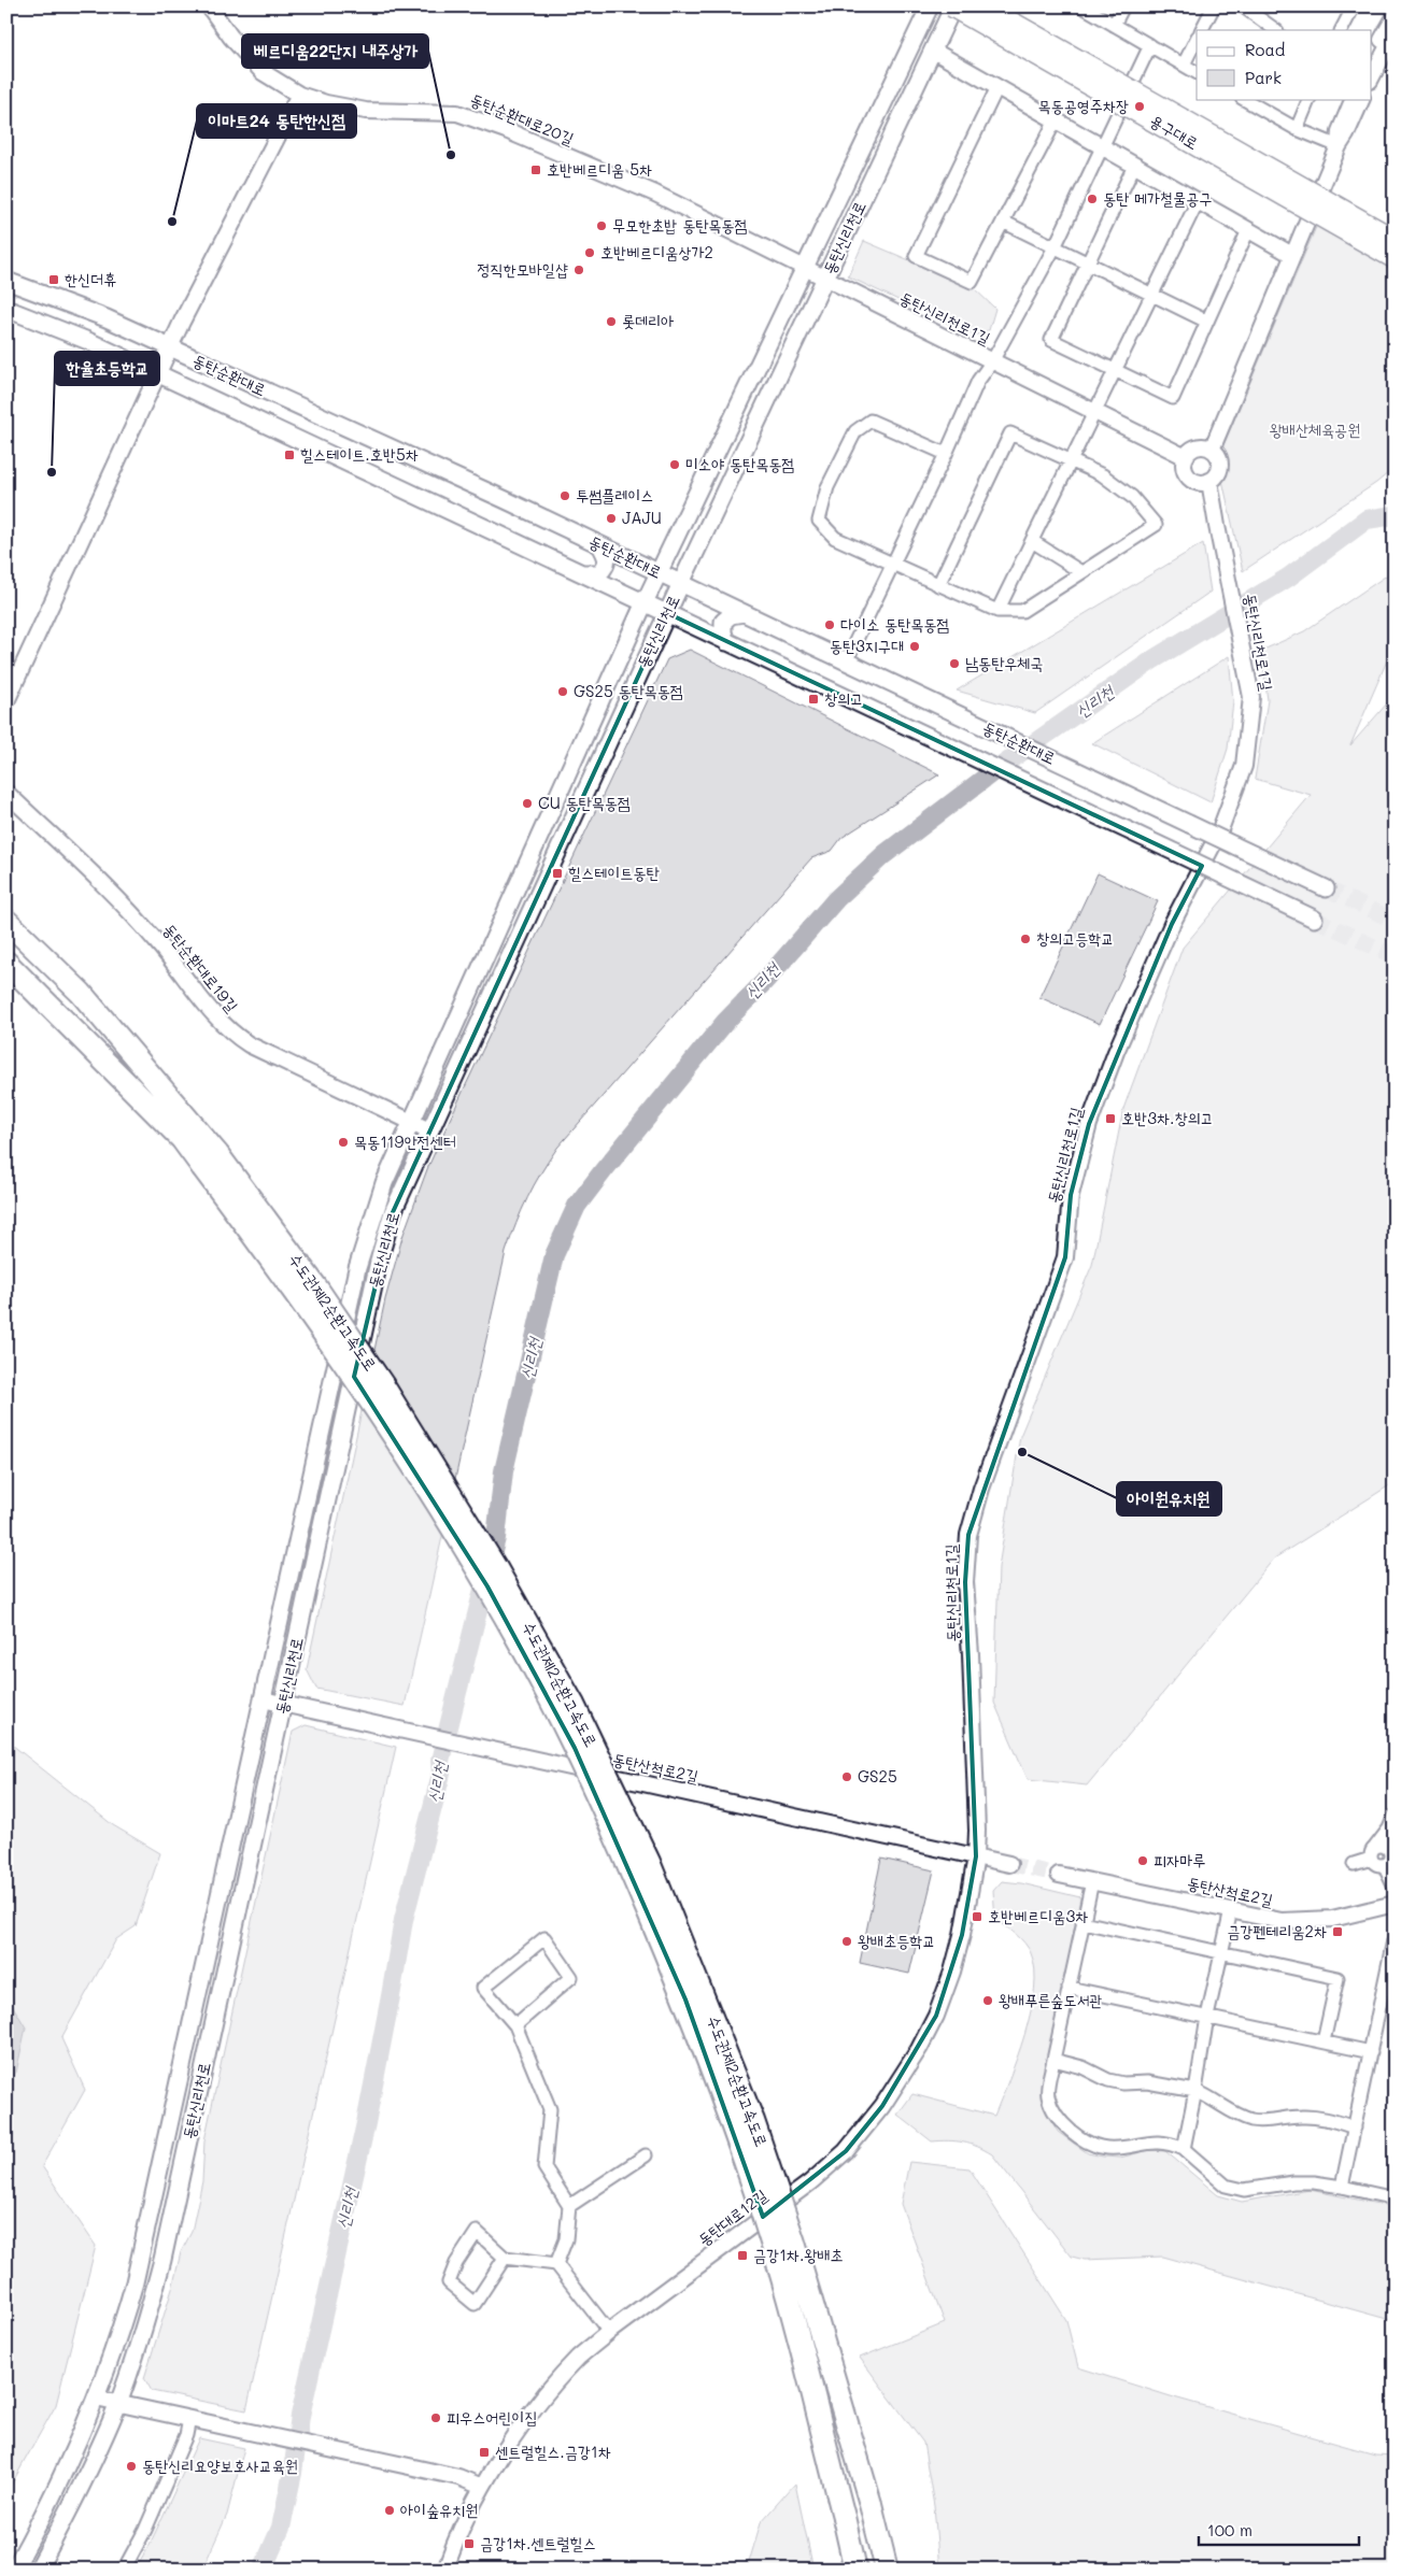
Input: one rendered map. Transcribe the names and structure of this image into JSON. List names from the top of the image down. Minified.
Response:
{"streets":{"highway":["용구대로","수도권제2순환고속도로"],"main road":["동탄신리천로","동탄순환대로"],"street":["동탄순환대로20길","동탄신리천로1길","동탄순환대로19길","동탄산척로2길","동탄대로12길"]},"crossings":[["동탄순환대로20길","동탄신리천로"],["동탄순환대로20길","동탄신리천로1길"],["용구대로","동탄신리천로"],["동탄신리천로","동탄신리천로1길"],["동탄신리천로","동탄순환대로"],["동탄신리천로","동탄순환대로19길"],["동탄신리천로","동탄산척로2길"],["동탄신리천로1길","동탄산척로2길"],["동탄신리천로1길","동탄대로12길"],["동탄산척로2길","동탄대로12길"]],"water":["신리천"],"parks":["왕배산체육공원"],"places":{"other":["목동공영주차장","베르디움22단지 내주상가","동탄 메가철물공구","이마트24 동탄한신점","무모한초밥 동탄목동점","호반베르디움상가2","정직한모바일샵","롯데리아","미소야 동탄목동점","한율초등학교","투썸플레이스","JAJU","다이소 동탄목동점","동탄3지구대","남동탄우체국","GS25 동탄목동점","CU 동탄목동점","창의고등학교","목동119안전센터","아이원유치원","GS25","피자마루","왕배초등학교","왕배푸른숲도서관","피우스어린이집","동탄신리요양보호사교육원","아이숲유치원"],"transit":["호반베르디움 5차","한신더휴","힐스테이트.호반5차","창의고","힐스테이트동탄","호반3차.창의고","호반베르디움3차","금강펜테리움2차","금강1차.왕배초","센트럴힐스.금강1차","금강1차.센트럴힐스"]},"legend":["Road","Park"],"scale_bar":"100 m"}
